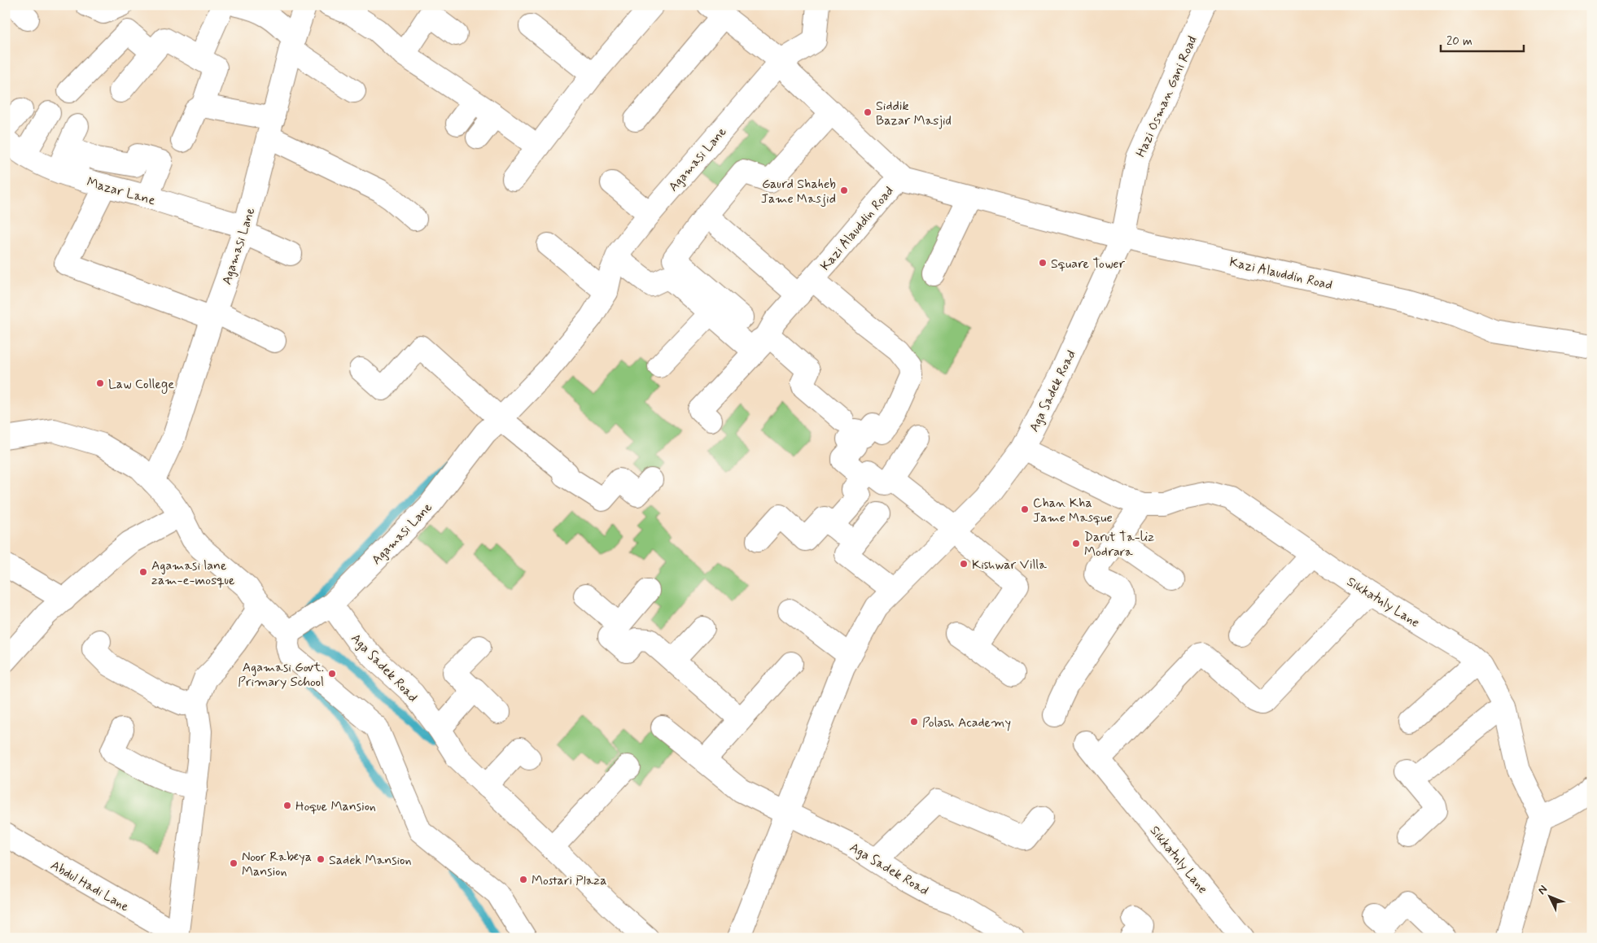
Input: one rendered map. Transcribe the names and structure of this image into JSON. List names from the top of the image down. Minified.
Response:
{"streets":{"street":["Hazi Osman Gani Road","Agamasi Lane","Mazar Lane","Kazi Alauddin Road","Aga Sadek Road","Sikkatuly Lane","Abdul Hadi Lane"]},"crossings":[["Hazi Osman Gani Road","Kazi Alauddin Road"],["Hazi Osman Gani Road","Aga Sadek Road"],["Agamasi Lane","Mazar Lane"],["Agamasi Lane","Kazi Alauddin Road"],["Agamasi Lane","Aga Sadek Road"],["Kazi Alauddin Road","Aga Sadek Road"],["Aga Sadek Road","Sikkatuly Lane"]],"places":["Siddik Bazar Masjid","Gaurd Shaheb Jame Masjid","Square Tower","Law College","Chan Kha Jame Masque","Darut Ta-liz Modrara","Kishwar Villa","Agamasi lane zam-e-mosque","Agamasi Govt. Primary School","Polash Academy","Hoque Mansion","Sadek Mansion","Noor Rabeya Mansion","Mostari Plaza"],"scale_bar":"20 m","north":"top left"}
